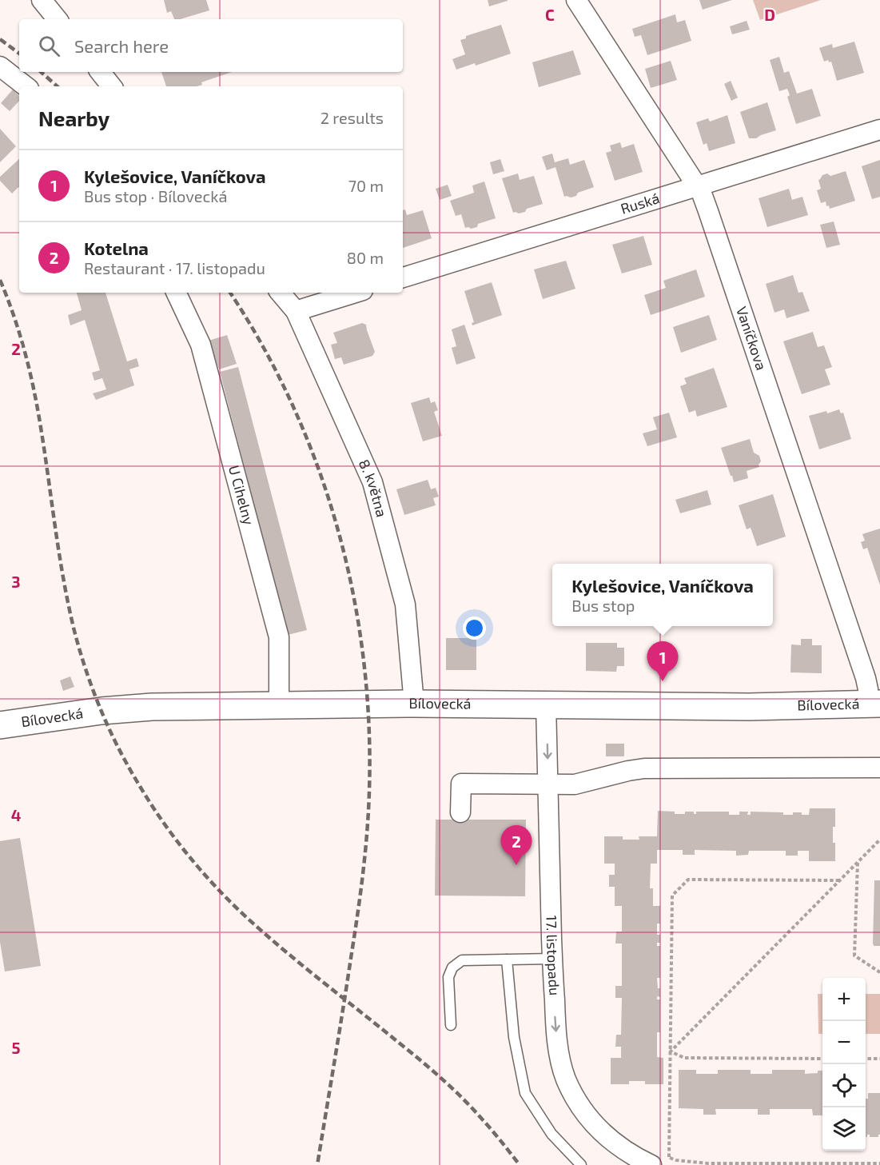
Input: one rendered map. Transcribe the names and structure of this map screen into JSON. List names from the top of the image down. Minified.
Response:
{"streets":{"main road":["Bílovecká"],"street":["Ruská","Vaníčkova","8. května","U Cihelny","17. listopadu"]},"crossings":[["Ruská","Vaníčkova"],["Vaníčkova","Bílovecká"],["8. května","Bílovecká"],["U Cihelny","Bílovecká"],["Bílovecká","17. listopadu"]],"one_way":["17. listopadu"],"page":{"search":"Search here","heading":["Nearby","2 results"],"list":[{"mark":"1","name":"Kylešovice, Vaníčkova","note":"Bus stop · Bílovecká","value":"70 m"},{"mark":"2","name":"Kotelna","note":"Restaurant · 17. listopadu","value":"80 m"}],"popup":["Kylešovice, Vaníčkova","Bus stop"],"pins":["1","2"],"map_buttons":["+","−"]},"grid":{"columns":["C","D"],"rows":["2","3","4","5"]}}
